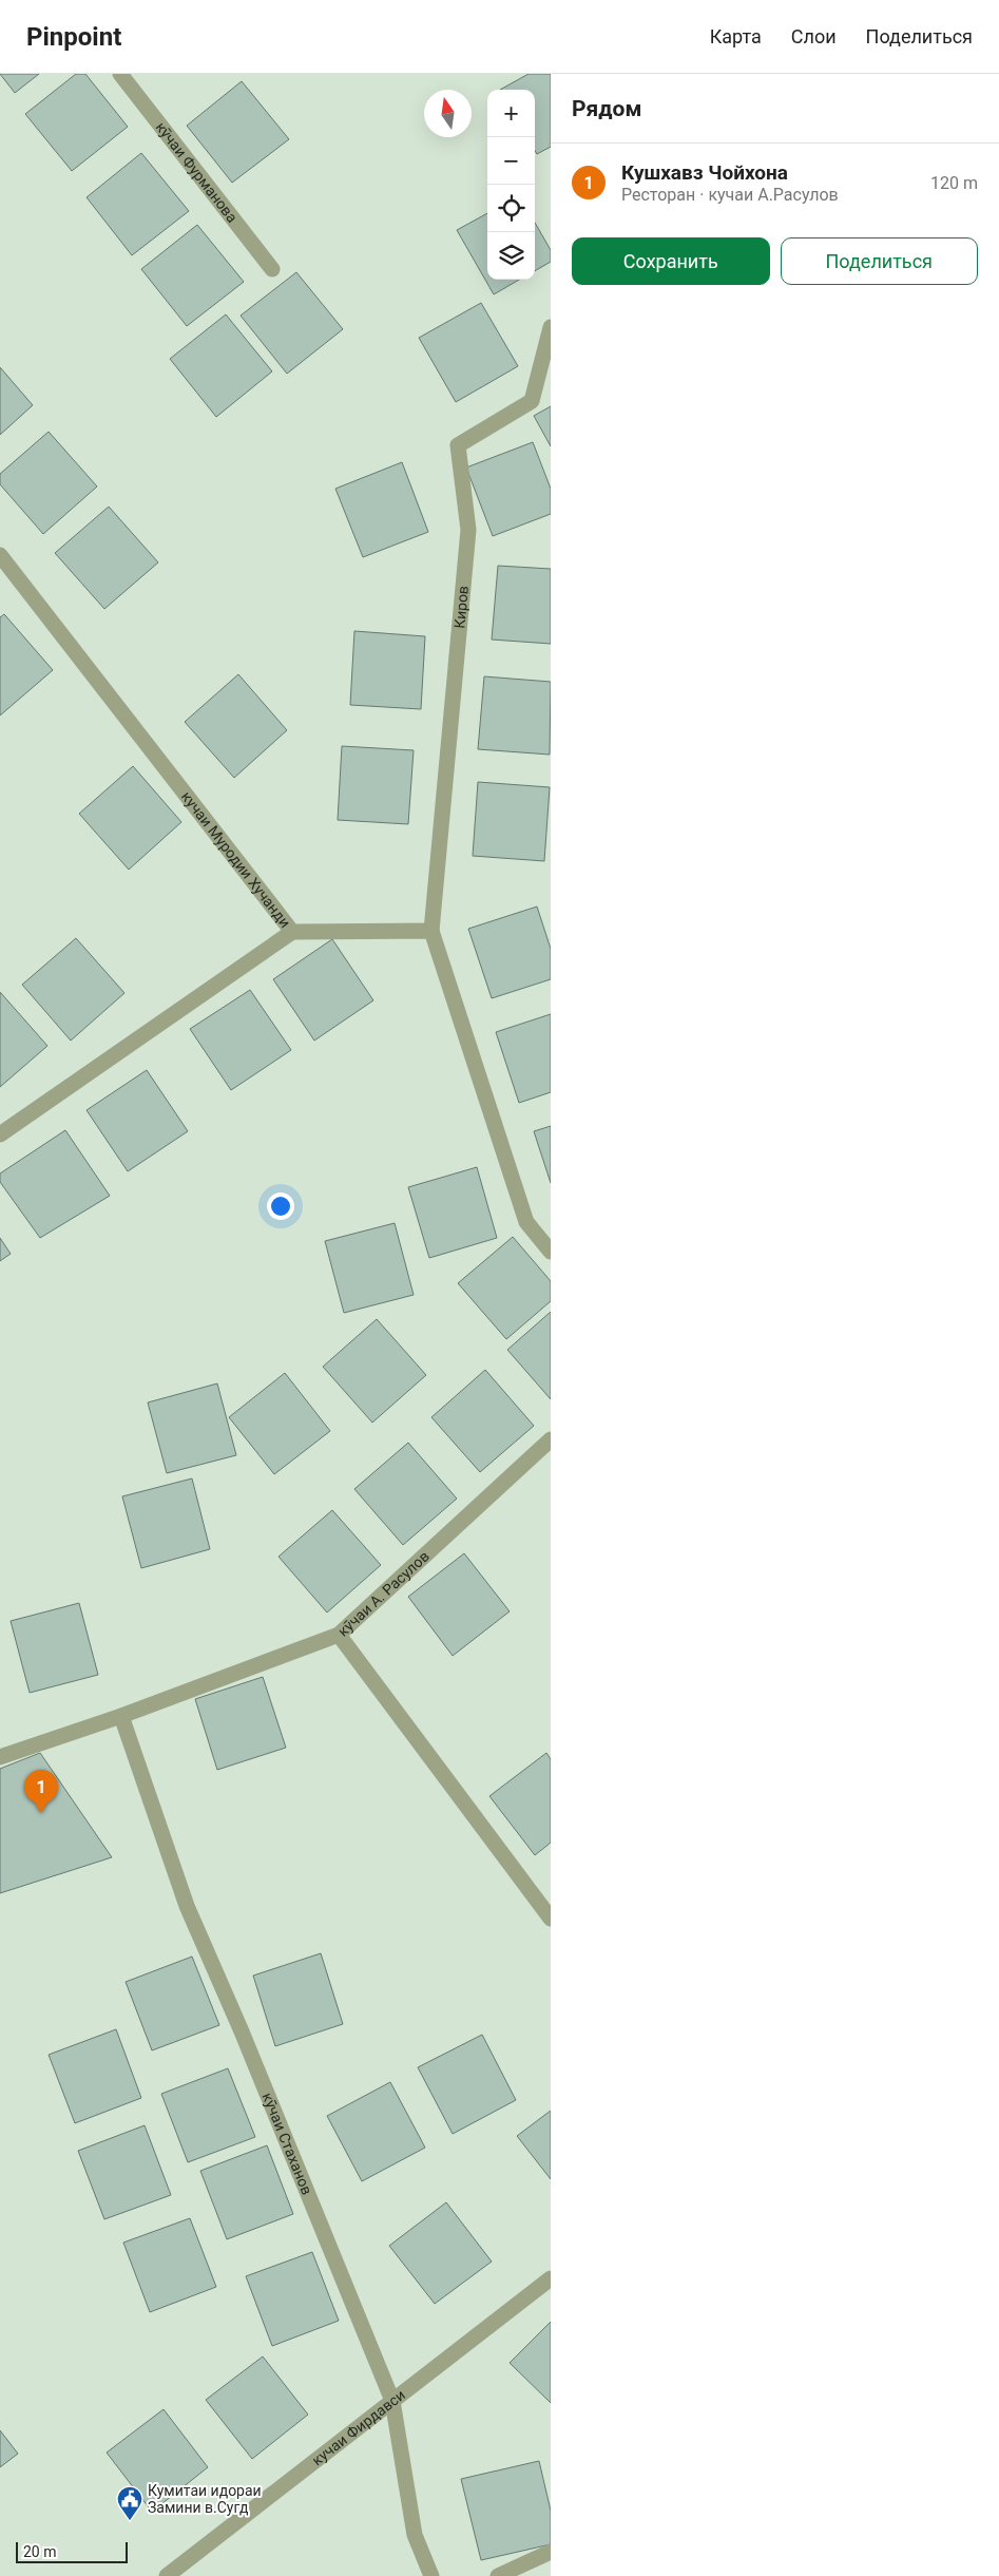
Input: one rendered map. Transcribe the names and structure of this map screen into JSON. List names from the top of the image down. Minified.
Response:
{"streets":{"street":["кӯчаи Фурманова","Киров","кучаи Муродии Хучанди","кӯчаи А. Расулов","кӯчаи Стаханов","кучаи Фирдавси"]},"crossings":[["Киров","кучаи Муродии Хучанди"],["кӯчаи А. Расулов","кӯчаи Стаханов"],["кӯчаи Стаханов","кучаи Фирдавси"]],"places":{"public building":["Кумитаи идораи Замини в.Сугд"]},"scale_bar":"20 m","north":"top","page":{"header":"Pinpoint","nav":["Карта","Слои","Поделиться"],"heading":"Рядом","map_buttons":["+","−"],"list":[{"mark":"1","name":"Кушхавз Чойхона","note":"Ресторан · кучаи А.Расулов","value":"120 m"}],"buttons":["Сохранить","Поделиться"],"pins":"1","scale":"20 m"}}
